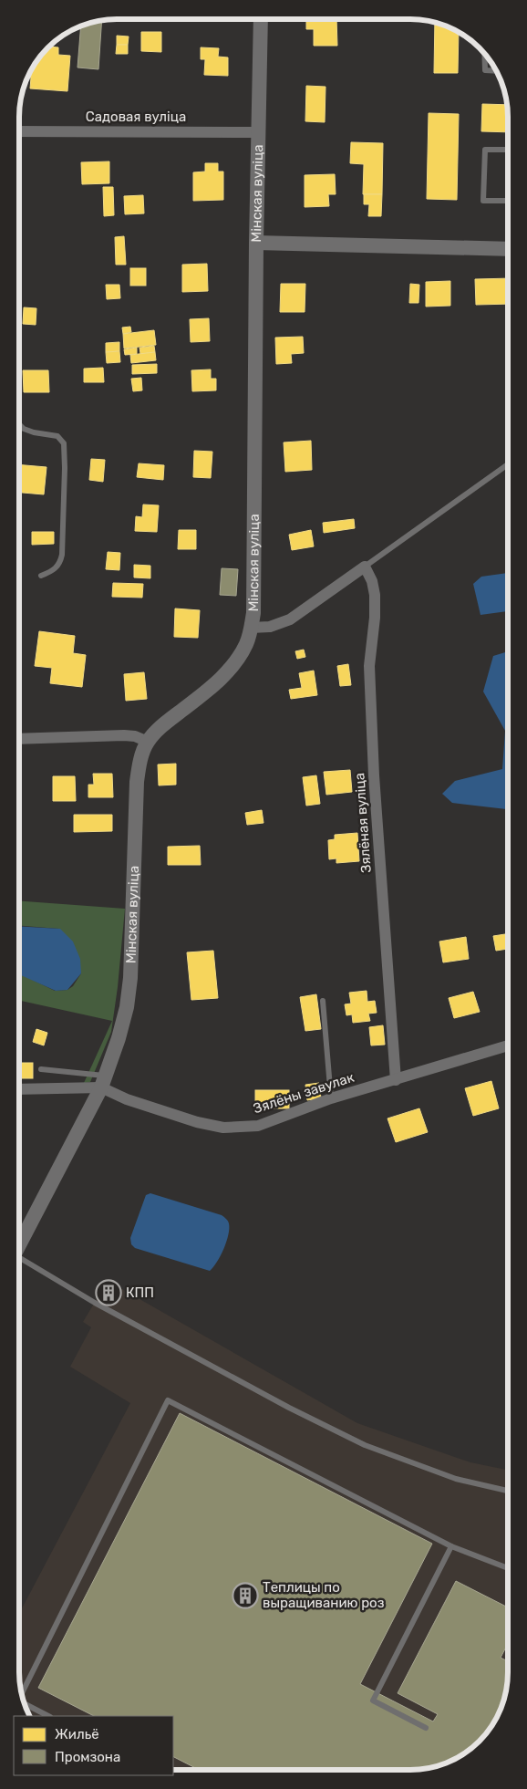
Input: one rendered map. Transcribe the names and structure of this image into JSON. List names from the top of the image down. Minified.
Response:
{"streets":{"street":["Садовая вуліца","Мінская вуліца","Зялёная вуліца","Зялёны завулак"]},"crossings":[["Садовая вуліца","Мінская вуліца"],["Мінская вуліца","Зялёны завулак"],["Зялёная вуліца","Зялёны завулак"]],"places":{"building":["КПП","Теплицы по выращиванию роз"]},"legend":["Жильё","Промзона"]}
